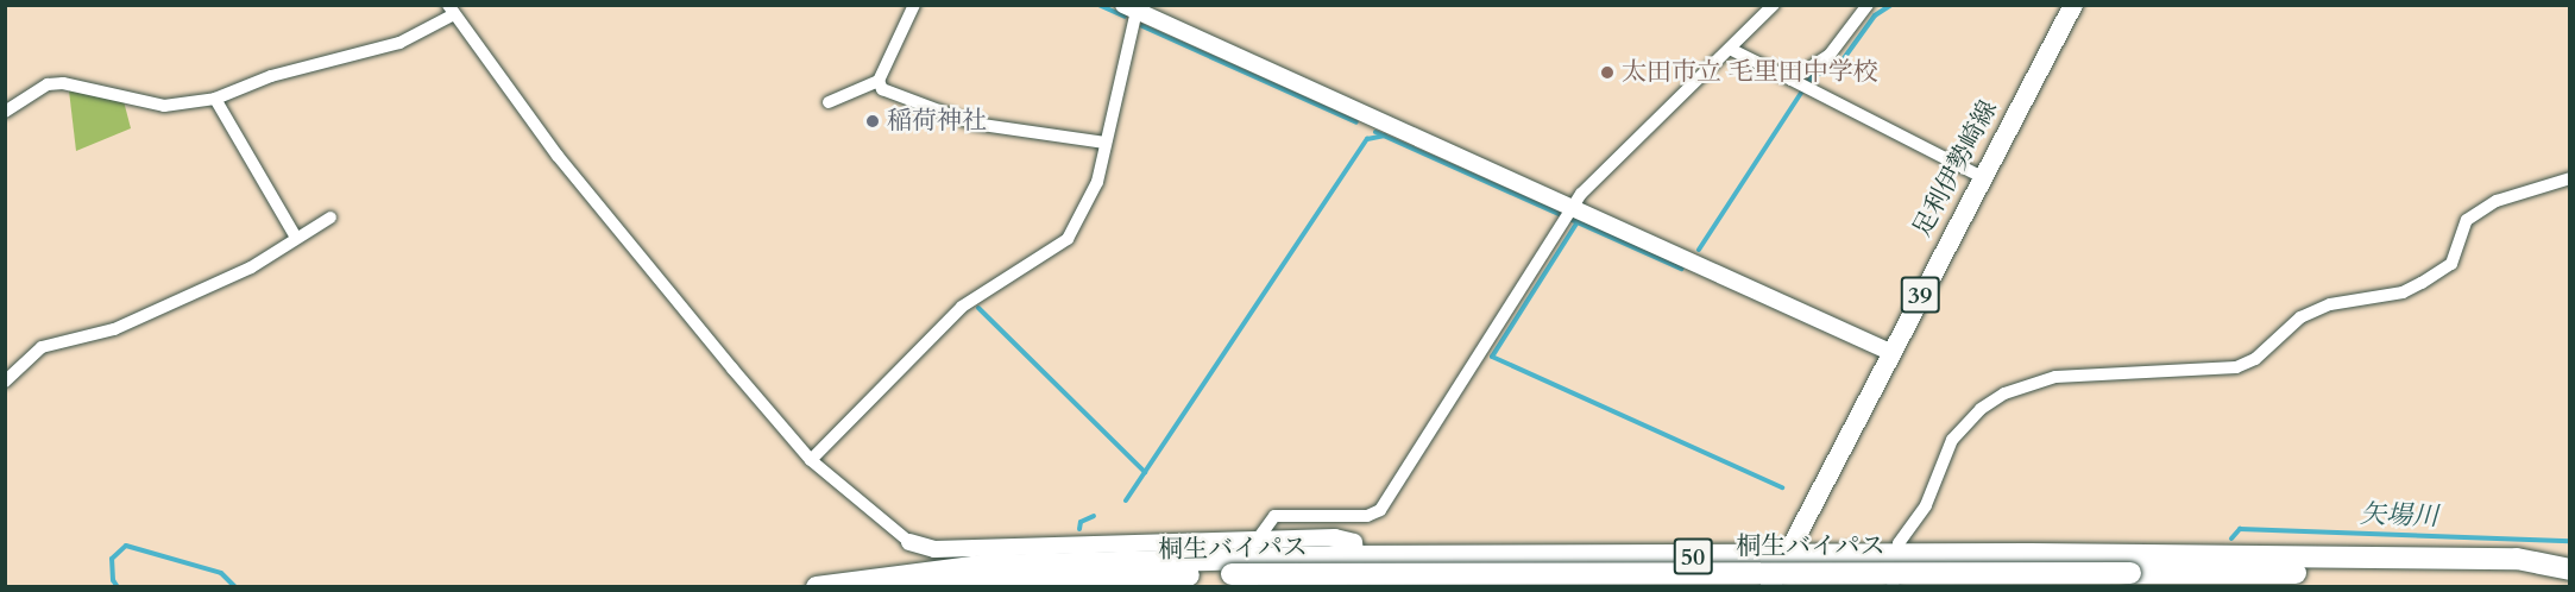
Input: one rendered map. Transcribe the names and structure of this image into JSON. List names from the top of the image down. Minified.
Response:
{"streets":{"highway":["桐生バイパス","50"],"main road":["足利伊勢崎線","39"]},"crossings":[["足利伊勢崎線","50"],["桐生バイパス","50"]],"water":["矢場川"],"places":["太田市立 毛里田中学校","稲荷神社"]}
